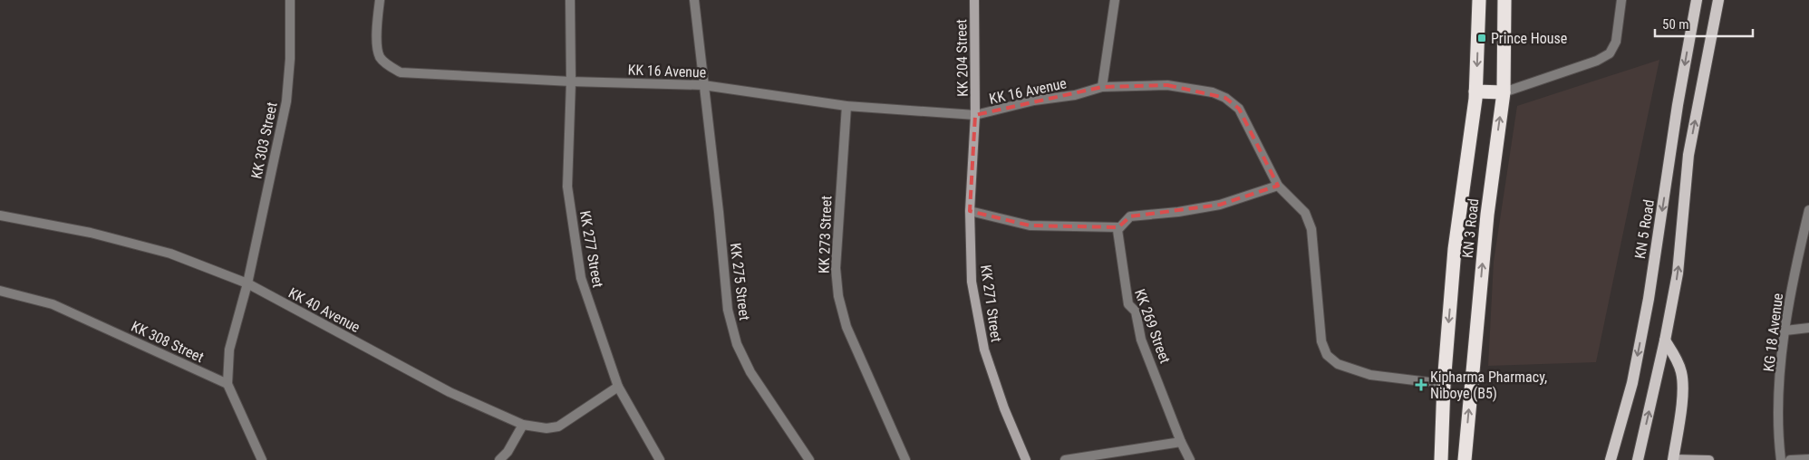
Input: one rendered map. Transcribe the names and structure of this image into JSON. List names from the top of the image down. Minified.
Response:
{"streets":{"highway":["KN 3 Road"],"main road":["KN 5 Road"],"street":["KK 204 Street","KK 16 Avenue","KK 303 Street","KK 273 Street","KK 277 Street","KK 275 Street","KK 271 Street","KK 40 Avenue","KK 269 Street","KG 18 Avenue","KK 308 Street"]},"crossings":[["KK 204 Street","KK 16 Avenue"],["KK 204 Street","KK 271 Street"],["KK 16 Avenue","KN 3 Road"],["KK 16 Avenue","KK 273 Street"],["KK 16 Avenue","KK 277 Street"],["KK 16 Avenue","KK 275 Street"],["KK 16 Avenue","KK 271 Street"],["KK 303 Street","KK 40 Avenue"],["KK 277 Street","KK 40 Avenue"]],"places":{"transit":["Prince House"],"health":["Kipharma Pharmacy, Niboye (B5)"]},"scale_bar":"50 m"}
